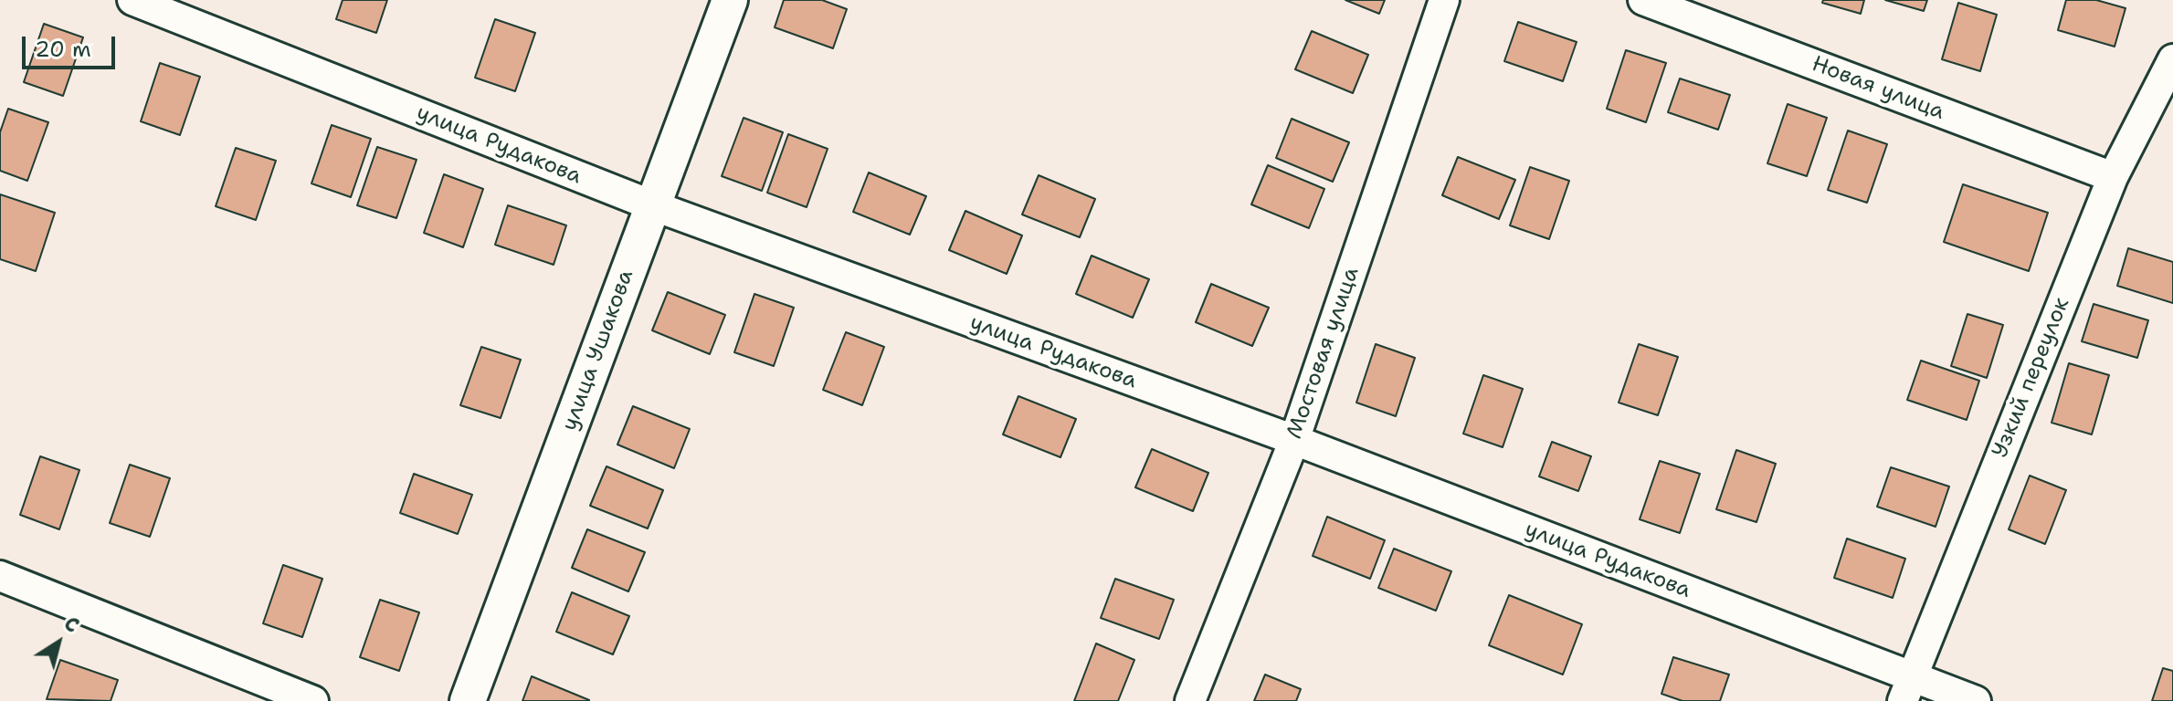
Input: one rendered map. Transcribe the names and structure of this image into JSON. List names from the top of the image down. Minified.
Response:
{"streets":{"street":["Новая улица","улица Рудакова","улица Ушакова","Мостовая улица","Узкий переулок"]},"crossings":[["Новая улица","Узкий переулок"],["улица Рудакова","улица Ушакова"],["улица Рудакова","Мостовая улица"],["улица Рудакова","Узкий переулок"]],"scale_bar":"20 m","north":"top right"}
